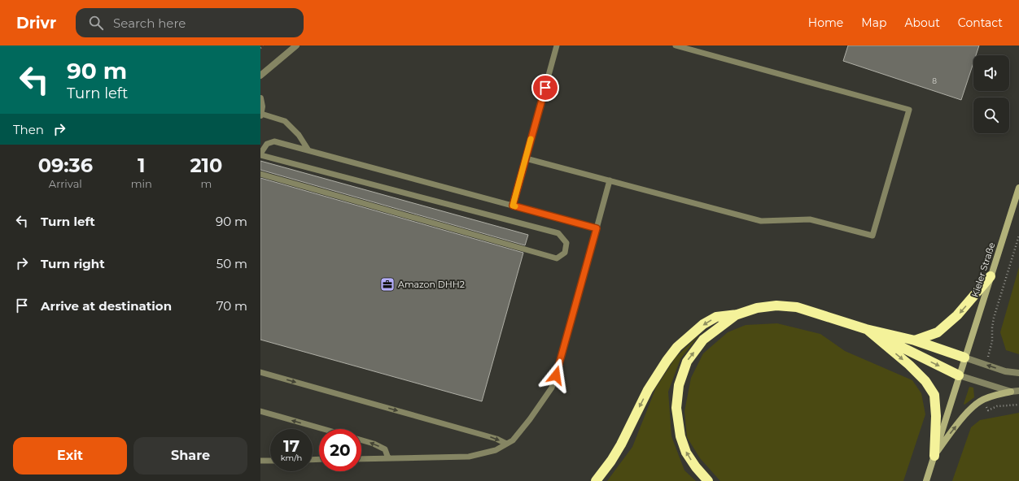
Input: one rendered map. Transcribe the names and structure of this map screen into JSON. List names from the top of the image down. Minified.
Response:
{"streets":{"main road":["Kieler Straße"]},"places":{"office":["Amazon DHH2"]},"house_numbers":["8"],"page":{"header":"Drivr","search":"Search here","nav":["Home","Map","About","Contact"],"turn":["90 m","Turn left"],"then":"Then","eta":["09:36","Arrival","1","min","210","m"],"list":[{"name":"Turn left","value":"90 m"},{"name":"Turn right","value":"50 m"},{"name":"Arrive at destination","value":"70 m"}],"speed":"17 km/h","limit":"20","buttons":["Exit","Share"]}}
